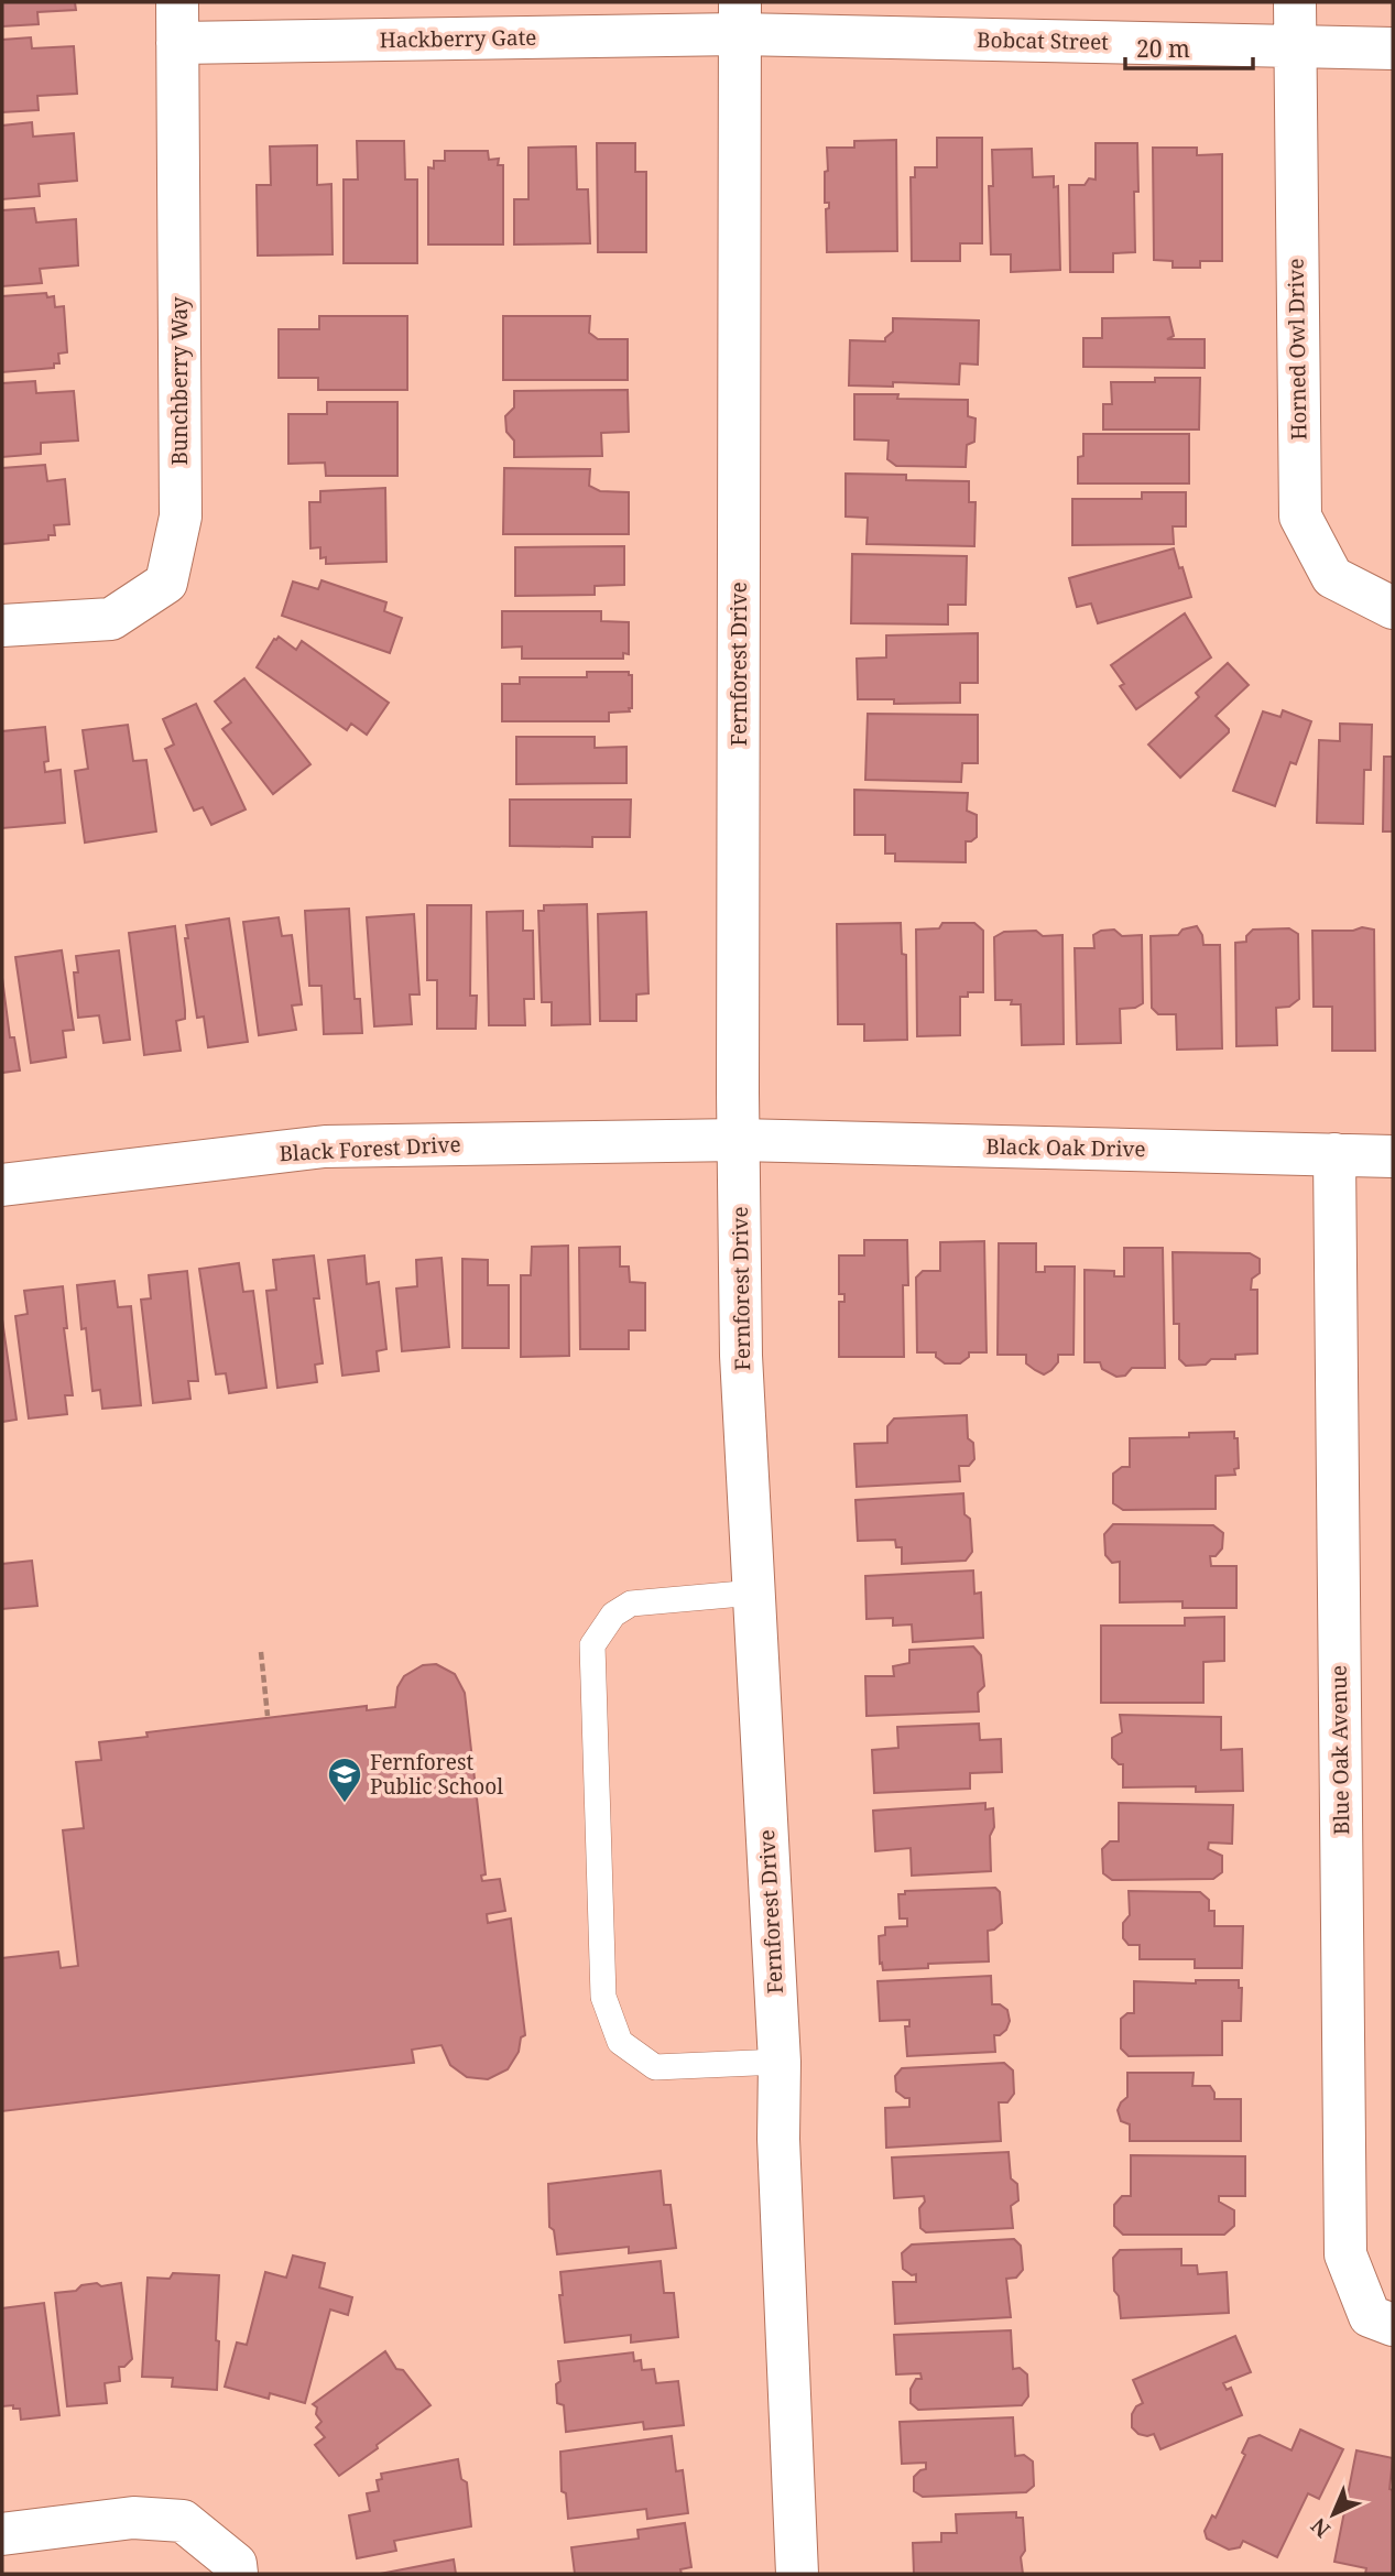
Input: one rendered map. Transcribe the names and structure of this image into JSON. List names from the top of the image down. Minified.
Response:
{"streets":{"street":["Hackberry Gate","Bobcat Street","Horned Owl Drive","Bunchberry Way","Fernforest Drive","Black Oak Drive","Black Forest Drive","Blue Oak Avenue"]},"crossings":[["Hackberry Gate","Bobcat Street"],["Hackberry Gate","Bunchberry Way"],["Hackberry Gate","Fernforest Drive"],["Bobcat Street","Horned Owl Drive"],["Bobcat Street","Fernforest Drive"],["Fernforest Drive","Black Oak Drive"],["Fernforest Drive","Black Forest Drive"],["Black Oak Drive","Black Forest Drive"],["Black Oak Drive","Blue Oak Avenue"]],"places":{"school or university":["Fernforest Public School"]},"scale_bar":"20 m","north":"bottom left"}
